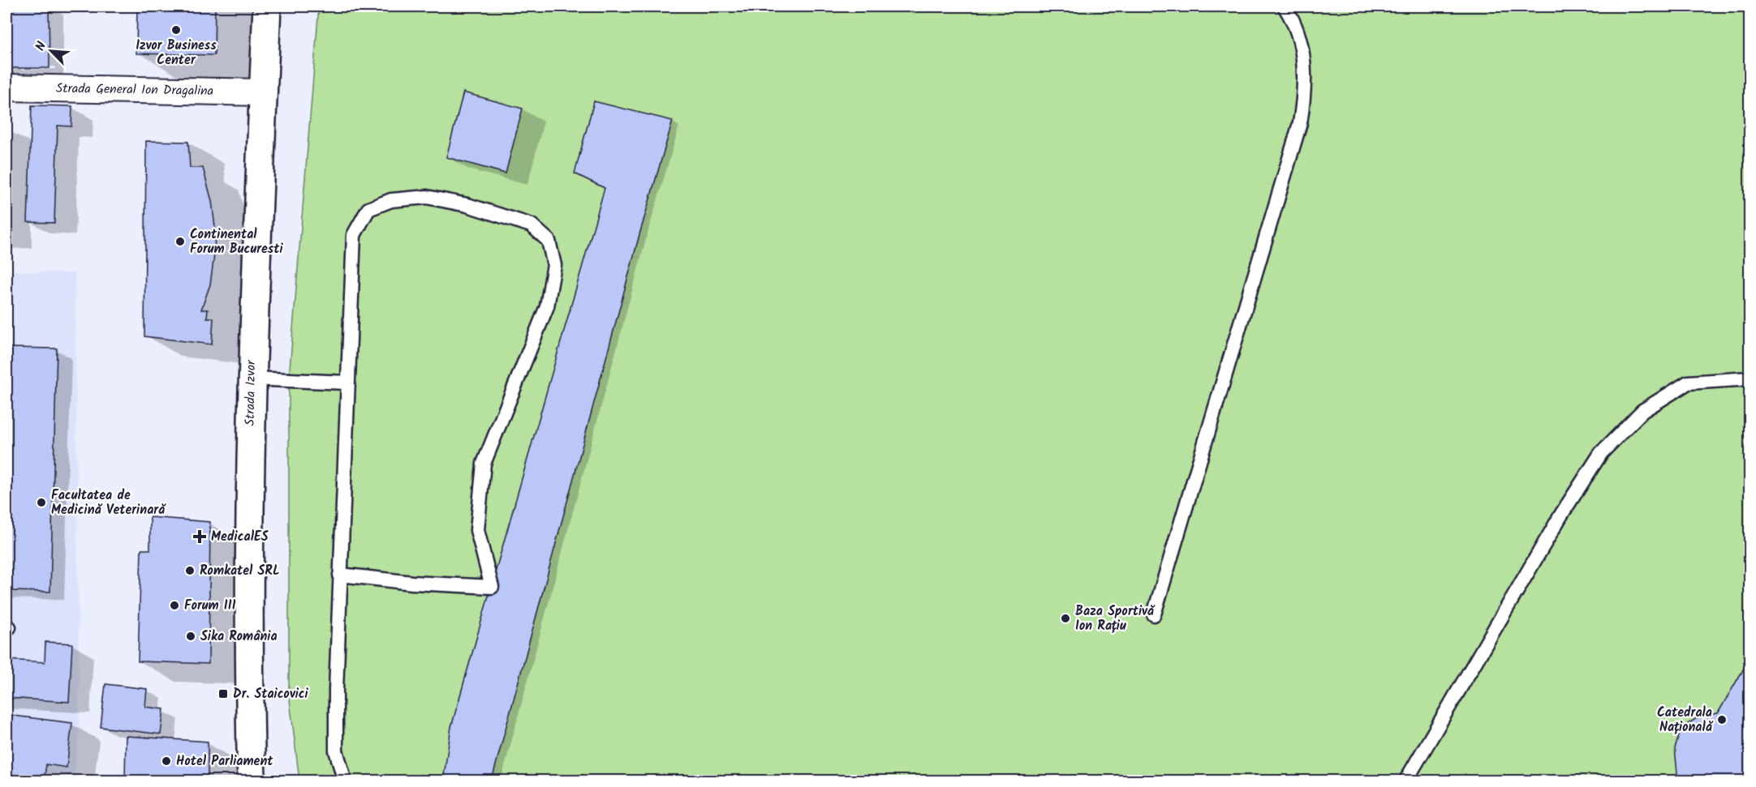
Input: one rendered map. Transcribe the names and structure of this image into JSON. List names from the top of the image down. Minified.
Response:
{"streets":{"main road":["Strada Izvor"],"street":["Strada General Ion Dragalina"]},"crossings":[["Strada General Ion Dragalina","Strada Izvor"]],"places":{"other":["Izvor Business Center","Continental Forum Bucuresti","Facultatea de Medicină Veterinară","Romkatel SRL","Forum III","Baza Sportivă Ion Rațiu","Sika România","Catedrala Națională","Hotel Parliament"],"health":["MedicalES"],"transit":["Dr. Staicovici"]},"north":"top left"}
